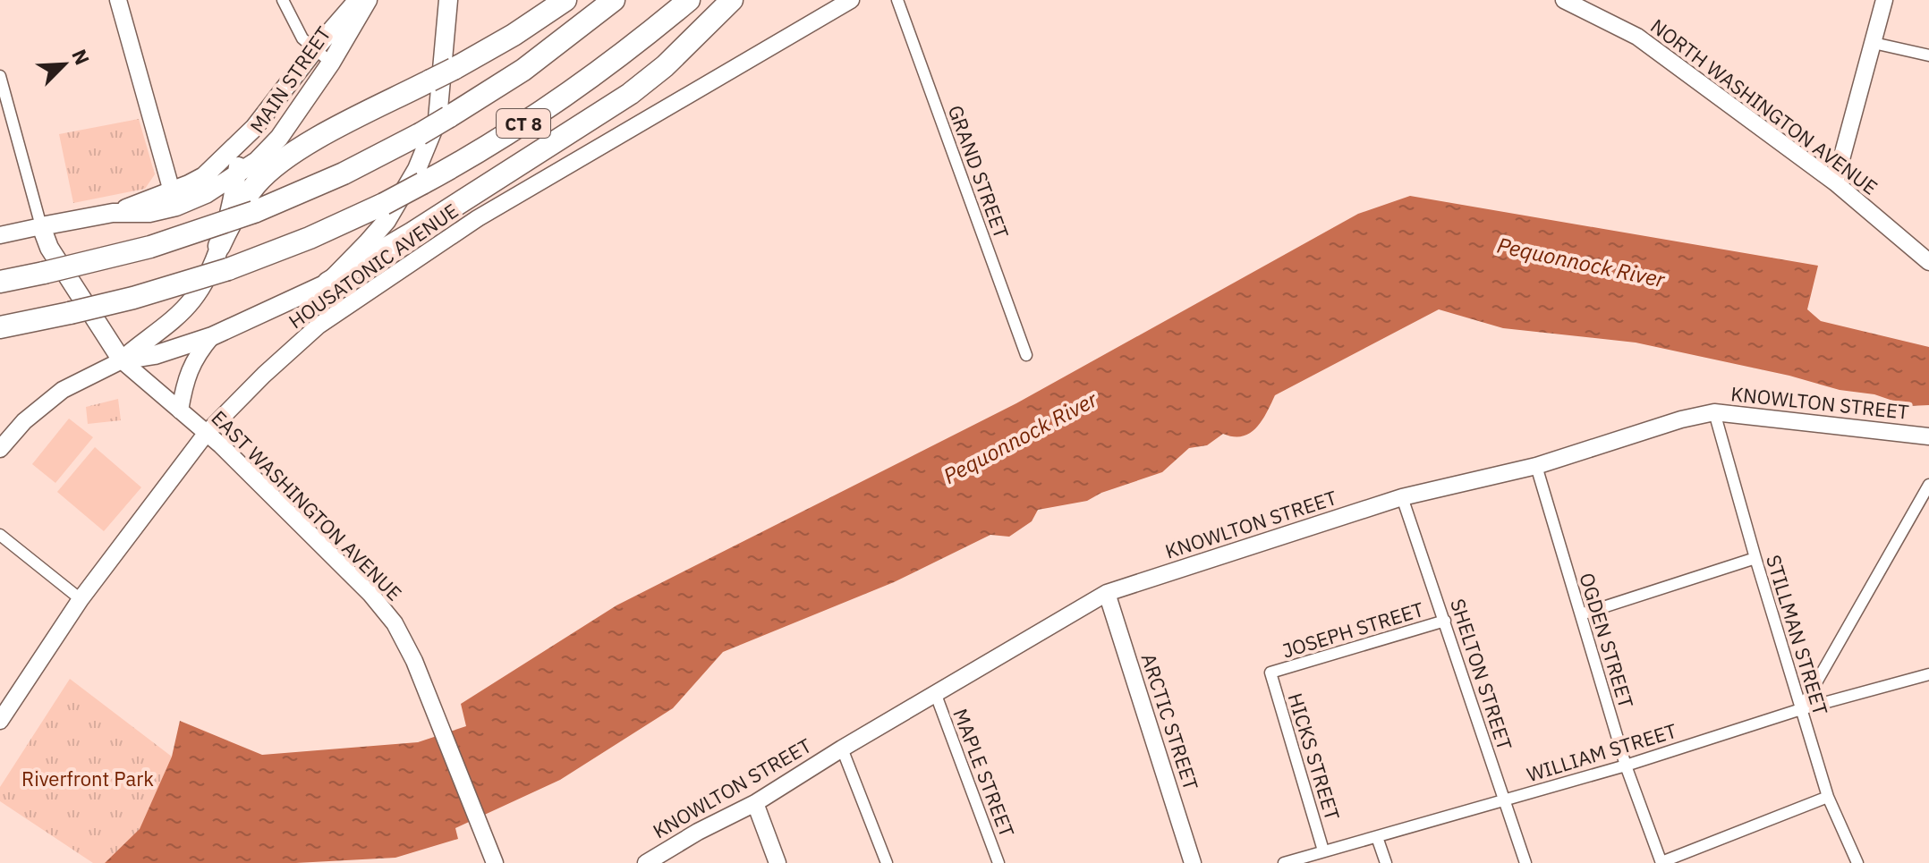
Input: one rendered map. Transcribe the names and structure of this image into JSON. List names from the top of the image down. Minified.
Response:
{"streets":{"highway":["CT 8"],"main road":["MAIN STREET","NORTH WASHINGTON AVENUE","HOUSATONIC AVENUE","KNOWLTON STREET","EAST WASHINGTON AVENUE","ARCTIC STREET"],"street":["GRAND STREET","JOSEPH STREET","STILLMAN STREET","OGDEN STREET","SHELTON STREET","WILLIAM STREET","HICKS STREET","MAPLE STREET"]},"crossings":[["MAIN STREET","EAST WASHINGTON AVENUE"],["HOUSATONIC AVENUE","EAST WASHINGTON AVENUE"],["KNOWLTON STREET","STILLMAN STREET"],["KNOWLTON STREET","OGDEN STREET"],["KNOWLTON STREET","SHELTON STREET"],["KNOWLTON STREET","ARCTIC STREET"],["KNOWLTON STREET","MAPLE STREET"],["JOSEPH STREET","SHELTON STREET"],["JOSEPH STREET","HICKS STREET"],["STILLMAN STREET","WILLIAM STREET"],["OGDEN STREET","WILLIAM STREET"],["SHELTON STREET","WILLIAM STREET"],["WILLIAM STREET","HICKS STREET"]],"water":["Pequonnock River"],"parks":["Riverfront Park"],"north":"top right"}
